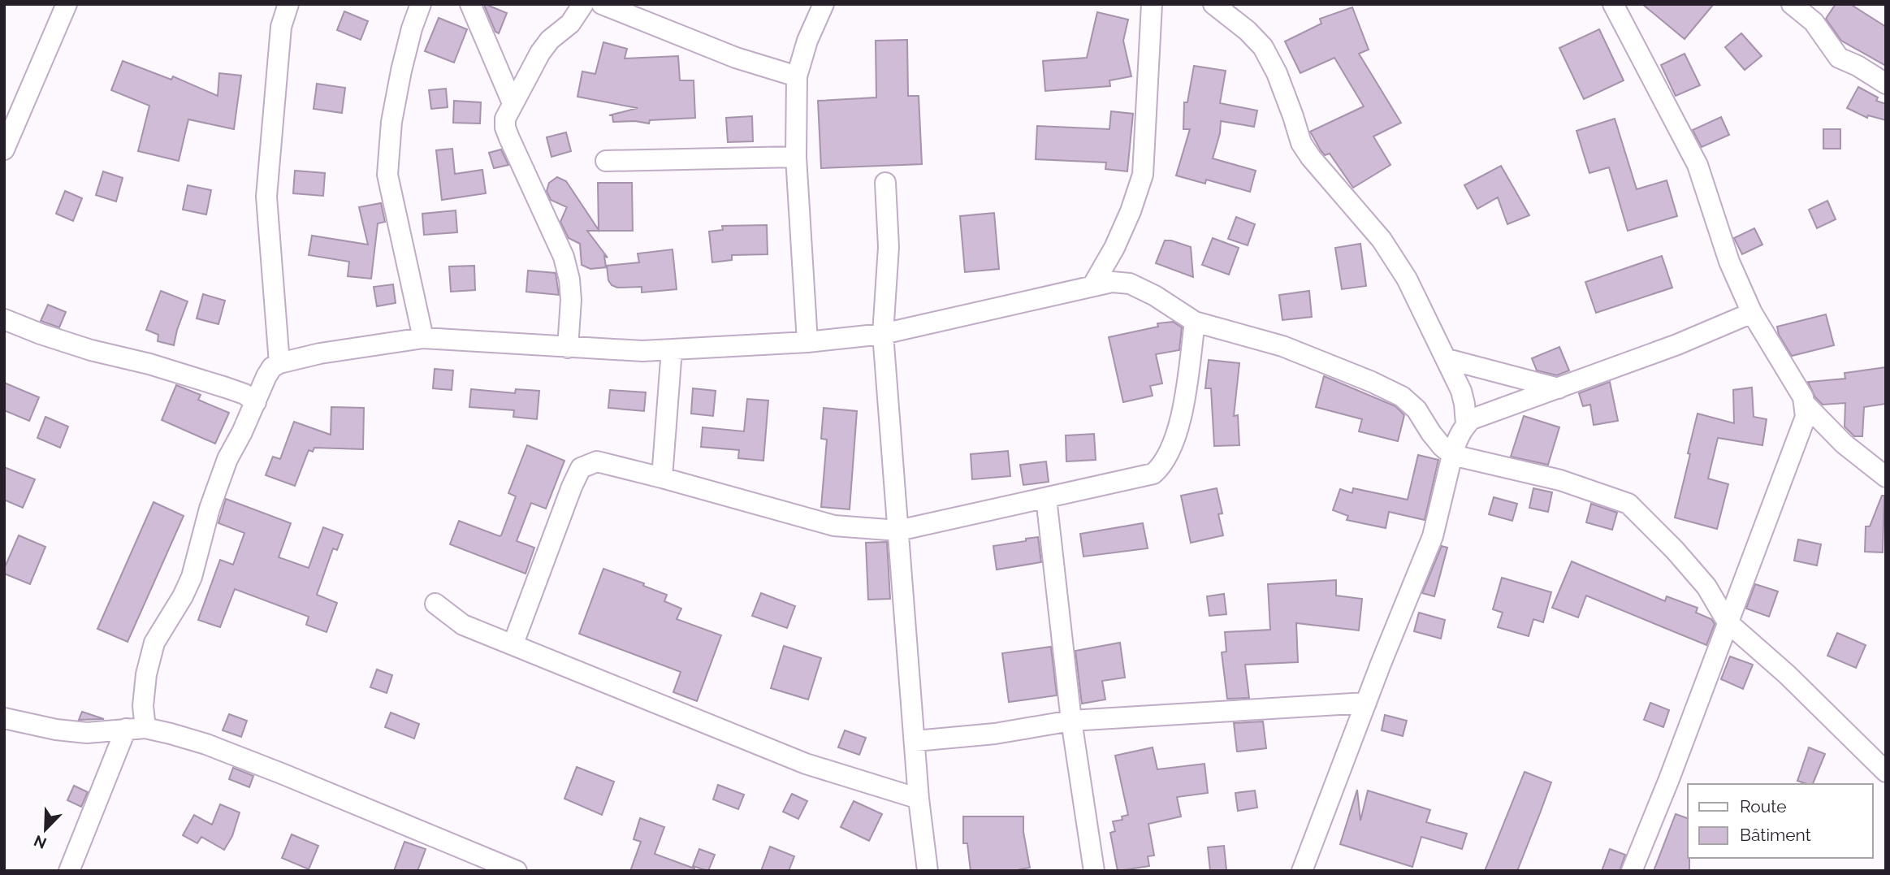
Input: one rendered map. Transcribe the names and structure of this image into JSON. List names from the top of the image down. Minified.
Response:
{"legend":["Route","Bâtiment"],"north":"bottom left"}
